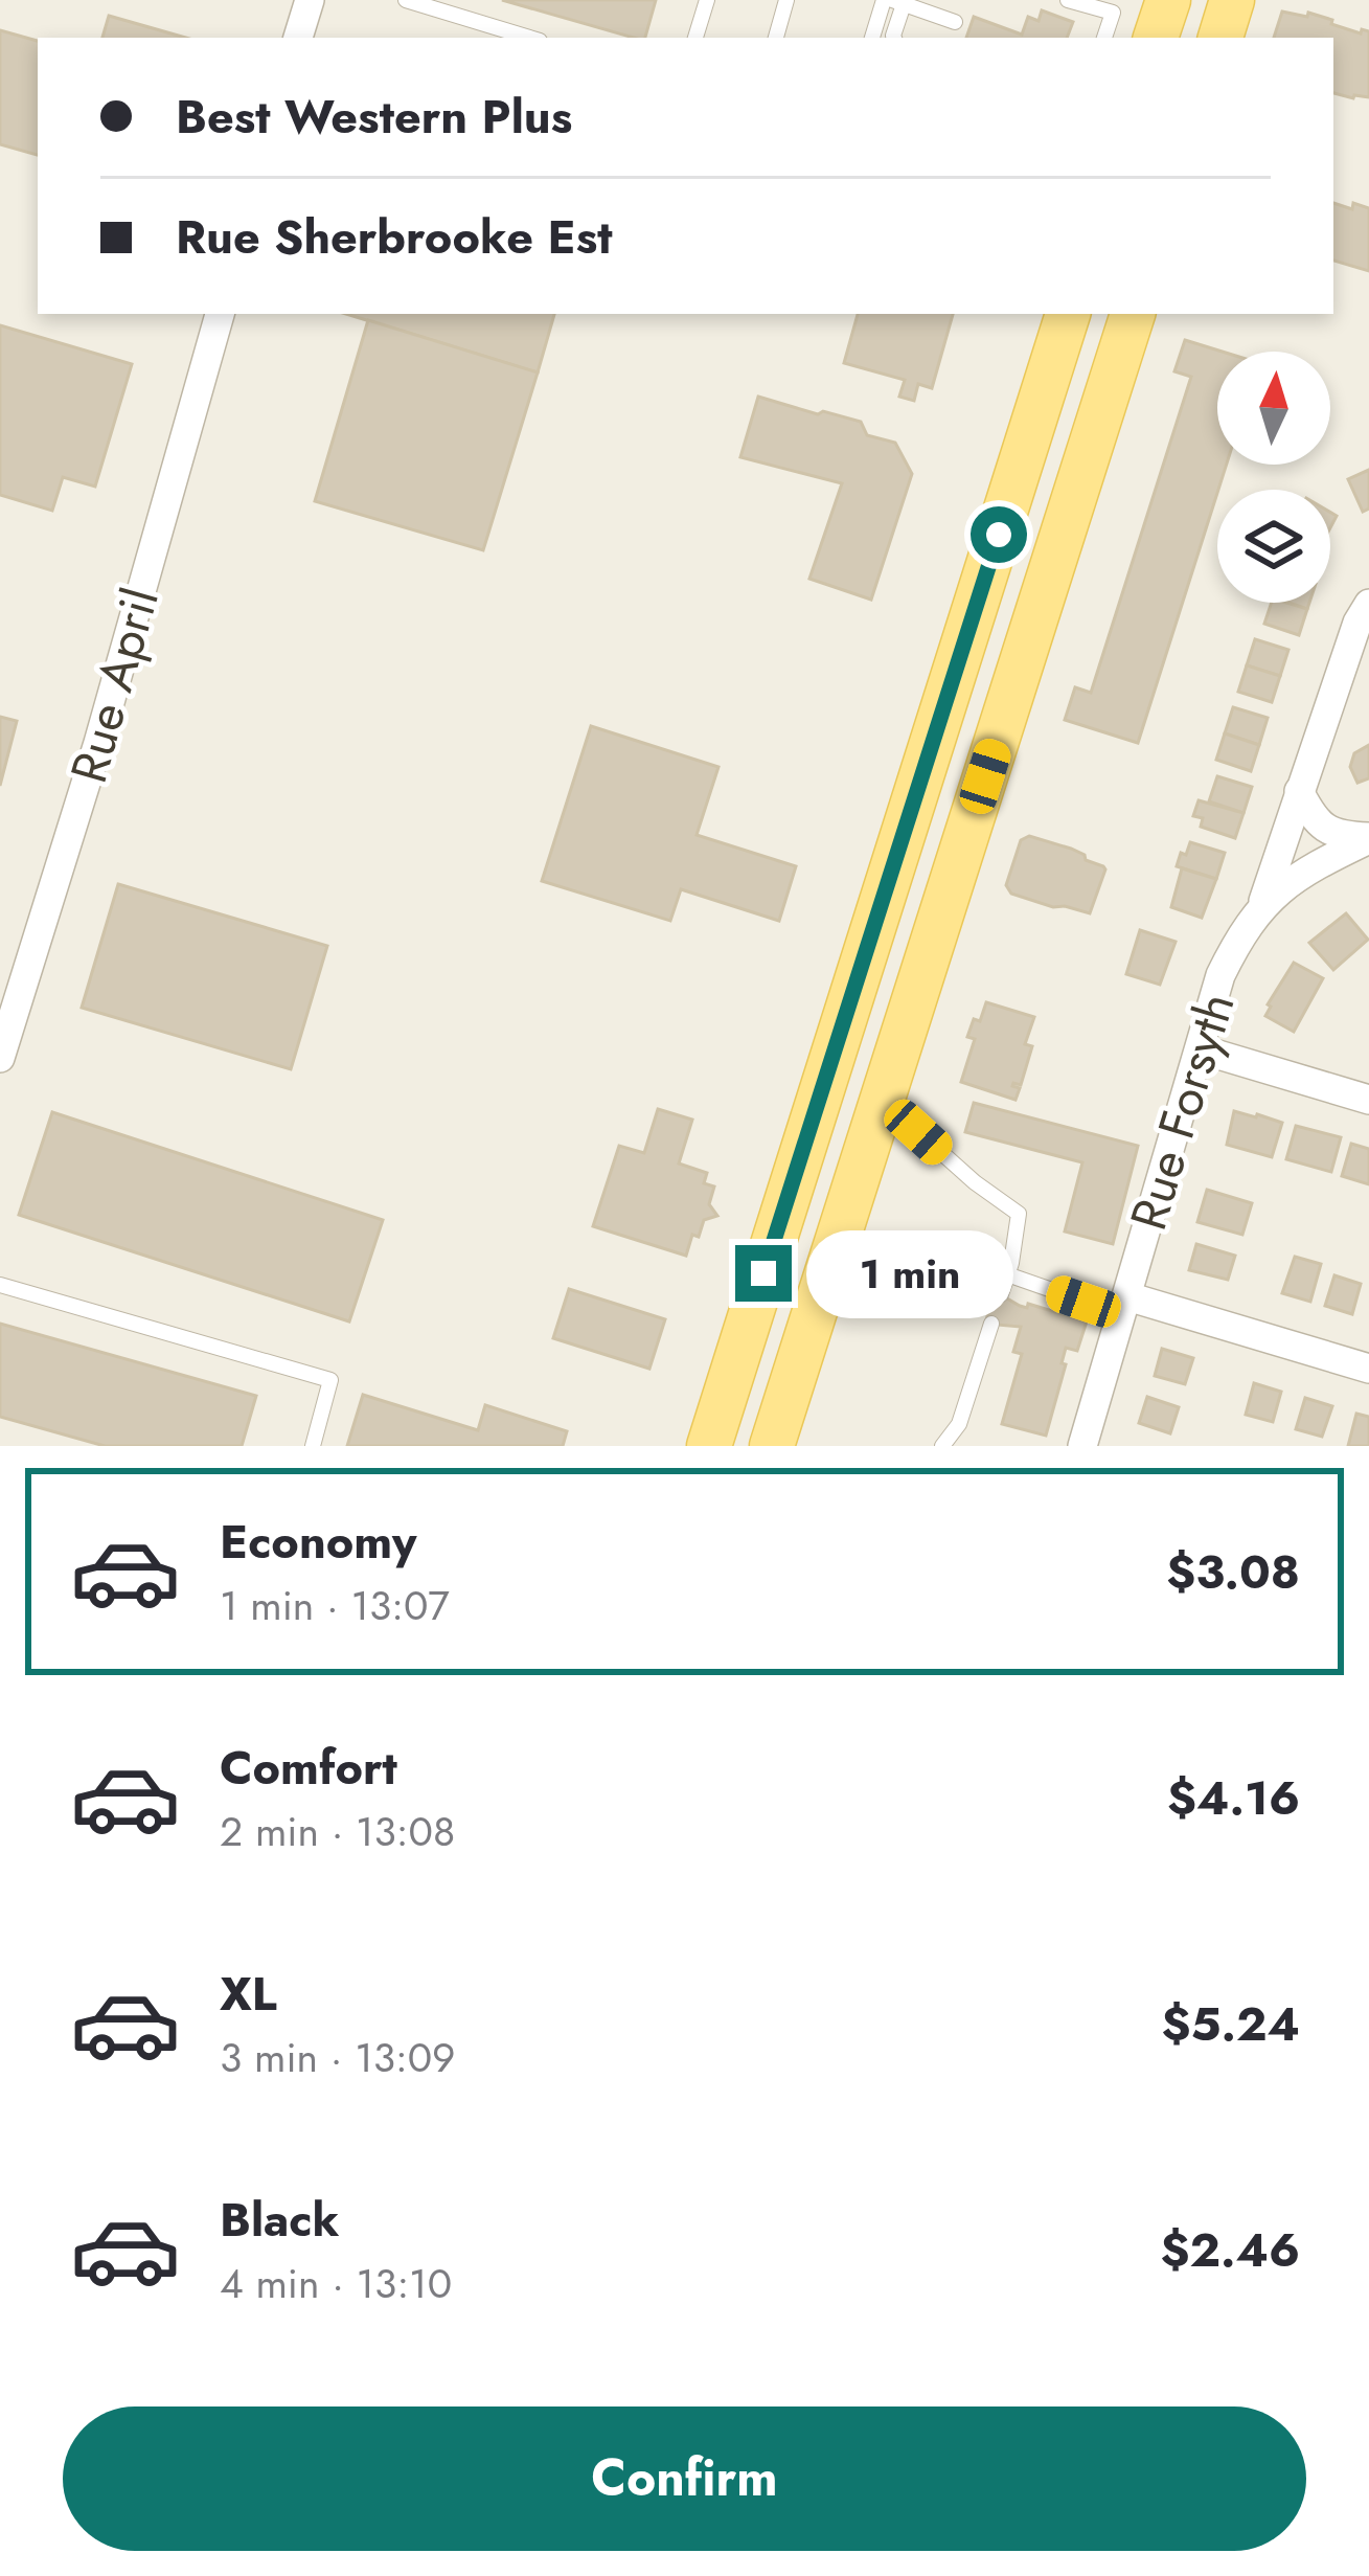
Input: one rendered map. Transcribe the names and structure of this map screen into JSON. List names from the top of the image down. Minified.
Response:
{"streets":{"street":["Rue April","Rue Forsyth"]},"north":"top","page":{"banner":["Best Western Plus","Rue Sherbrooke Est"],"bubble":"1 min","list":[{"name":"Economy","note":"1 min · 13:07","value":"$3.08"},{"name":"Comfort","note":"2 min · 13:08","value":"$4.16"},{"name":"XL","note":"3 min · 13:09","value":"$5.24"},{"name":"Black","note":"4 min · 13:10","value":"$2.46"}],"buttons":"Confirm"}}
